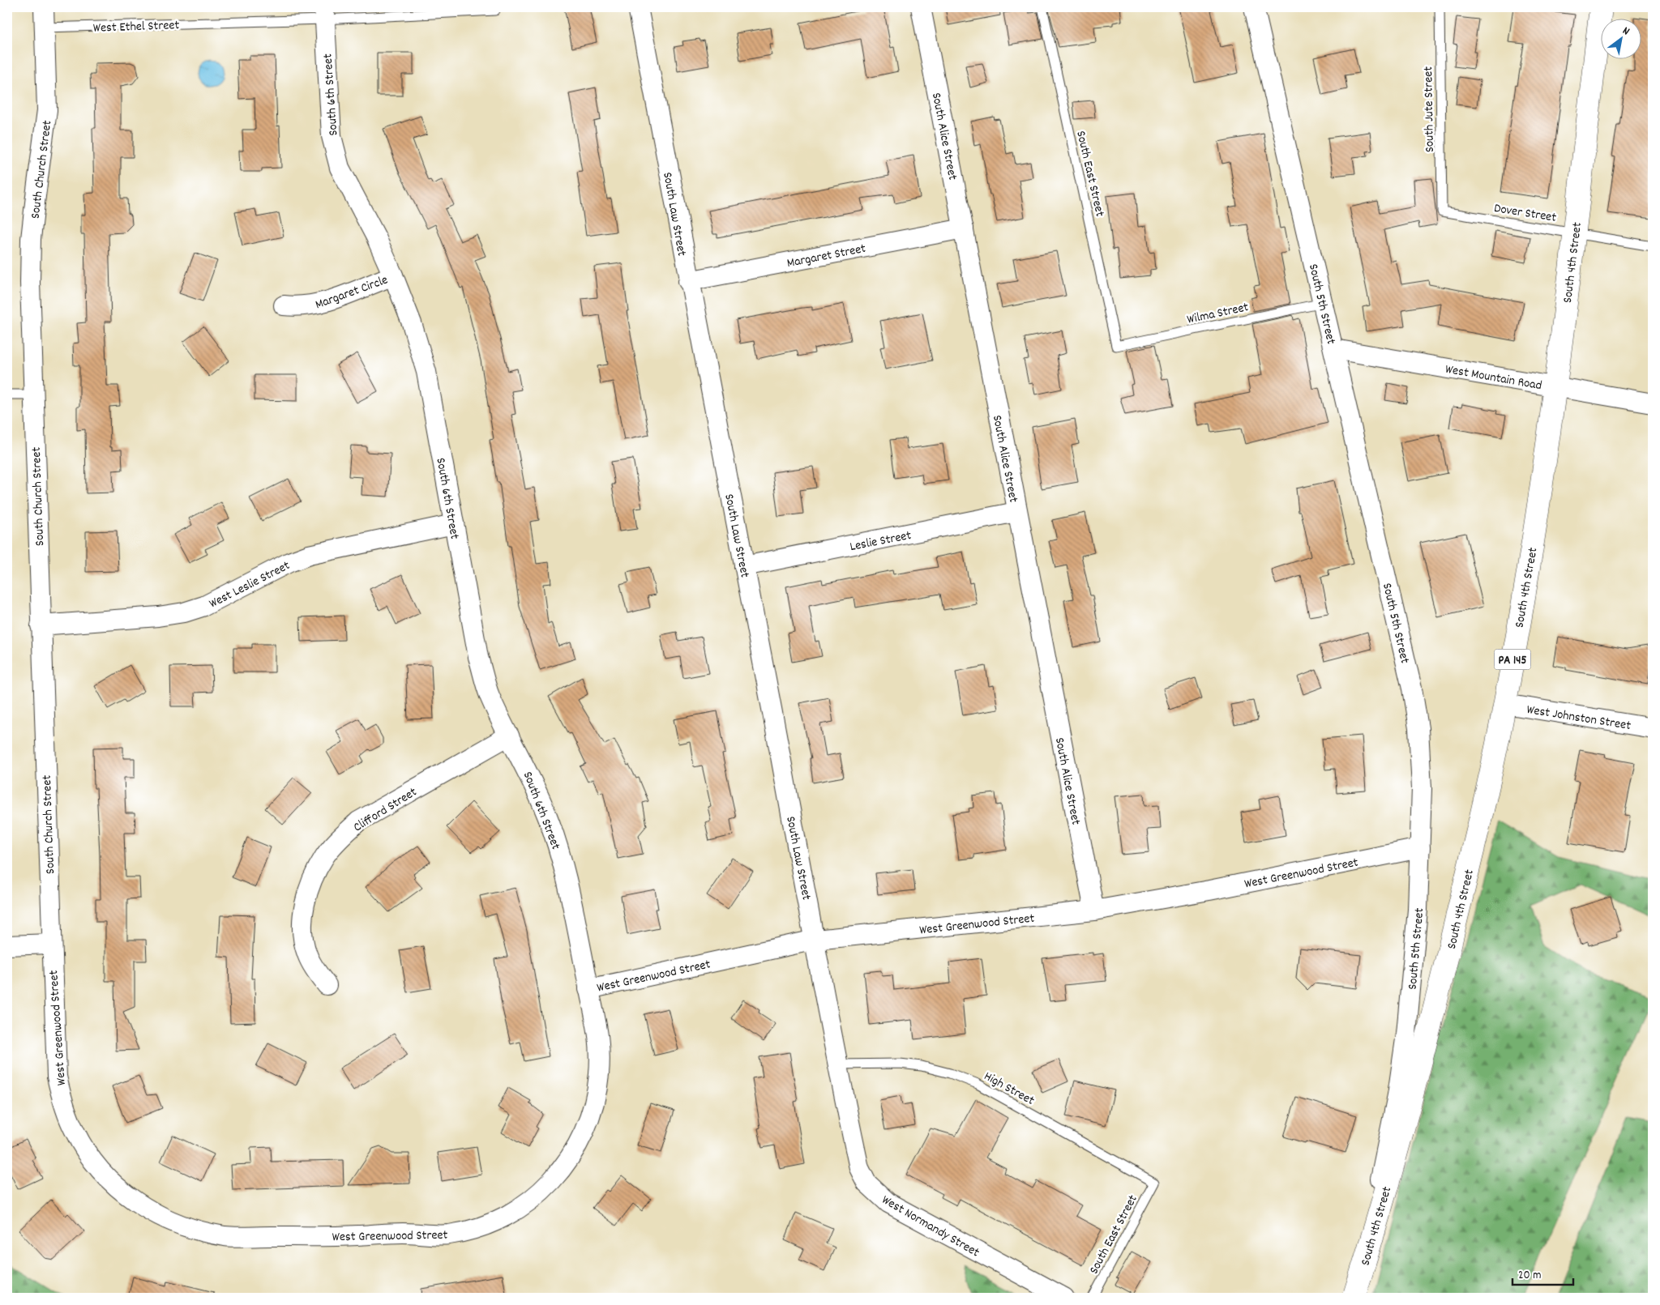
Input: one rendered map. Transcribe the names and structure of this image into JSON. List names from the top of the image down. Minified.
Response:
{"streets":{"main road":["South 4th Street","PA 145"],"street":["South 6th Street","South Alice Street","South Church Street","South Law Street","Margaret Street","Margaret Circle","South 5th Street","West Mountain Road","Leslie Street","West Leslie Street","West Johnston Street","Clifford Street","West Greenwood Street","West Normandy Street"],"lane":["West Ethel Street","South Jute Street","South East Street","Dover Street","Wilma Street","High Street"]},"crossings":[["West Ethel Street","South 6th Street"],["West Ethel Street","South Church Street"],["South 6th Street","Margaret Circle"],["South 6th Street","West Leslie Street"],["South 6th Street","Clifford Street"],["South 6th Street","West Greenwood Street"],["South Jute Street","Dover Street"],["South Alice Street","Margaret Street"],["South Alice Street","Leslie Street"],["South Alice Street","West Greenwood Street"],["South Church Street","West Leslie Street"],["South Church Street","West Greenwood Street"],["South East Street","Wilma Street"],["South East Street","High Street"],["Dover Street","South 4th Street"],["South Law Street","Margaret Street"],["South Law Street","Leslie Street"],["South Law Street","West Greenwood Street"],["South Law Street","High Street"],["South Law Street","West Normandy Street"],["South 4th Street","South 5th Street"],["South 4th Street","West Mountain Road"],["South 4th Street","West Johnston Street"],["South 5th Street","Wilma Street"],["South 5th Street","West Mountain Road"],["South 5th Street","West Greenwood Street"],["High Street","West Normandy Street"]],"scale_bar":"20 m","north":"top right"}
